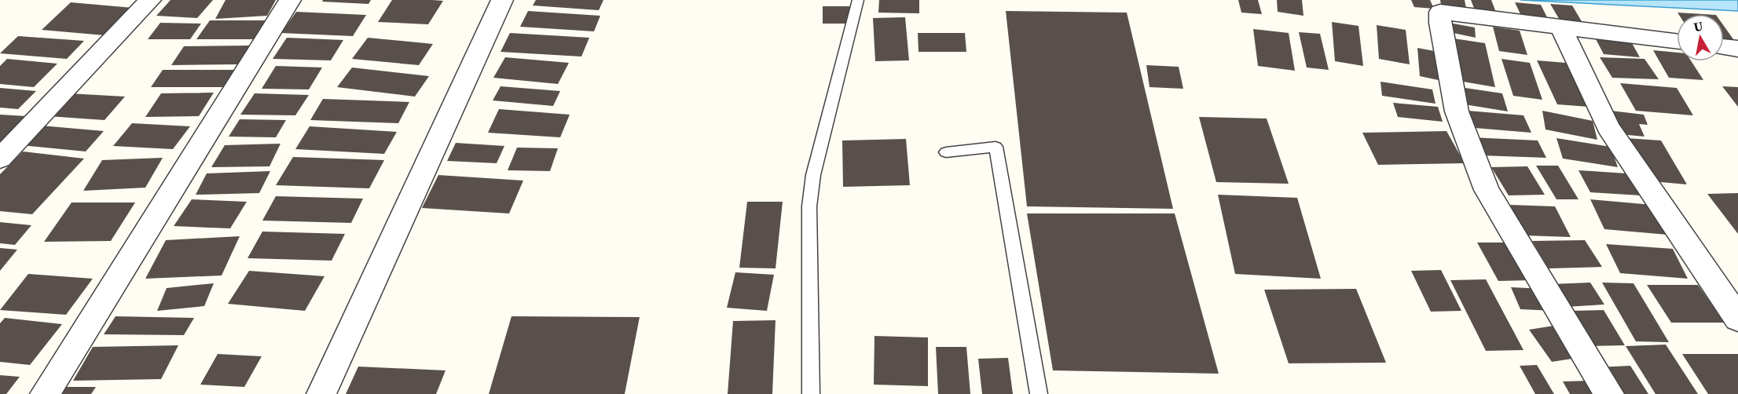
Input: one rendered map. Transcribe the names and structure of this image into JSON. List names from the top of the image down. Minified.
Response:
{"north":"top"}
